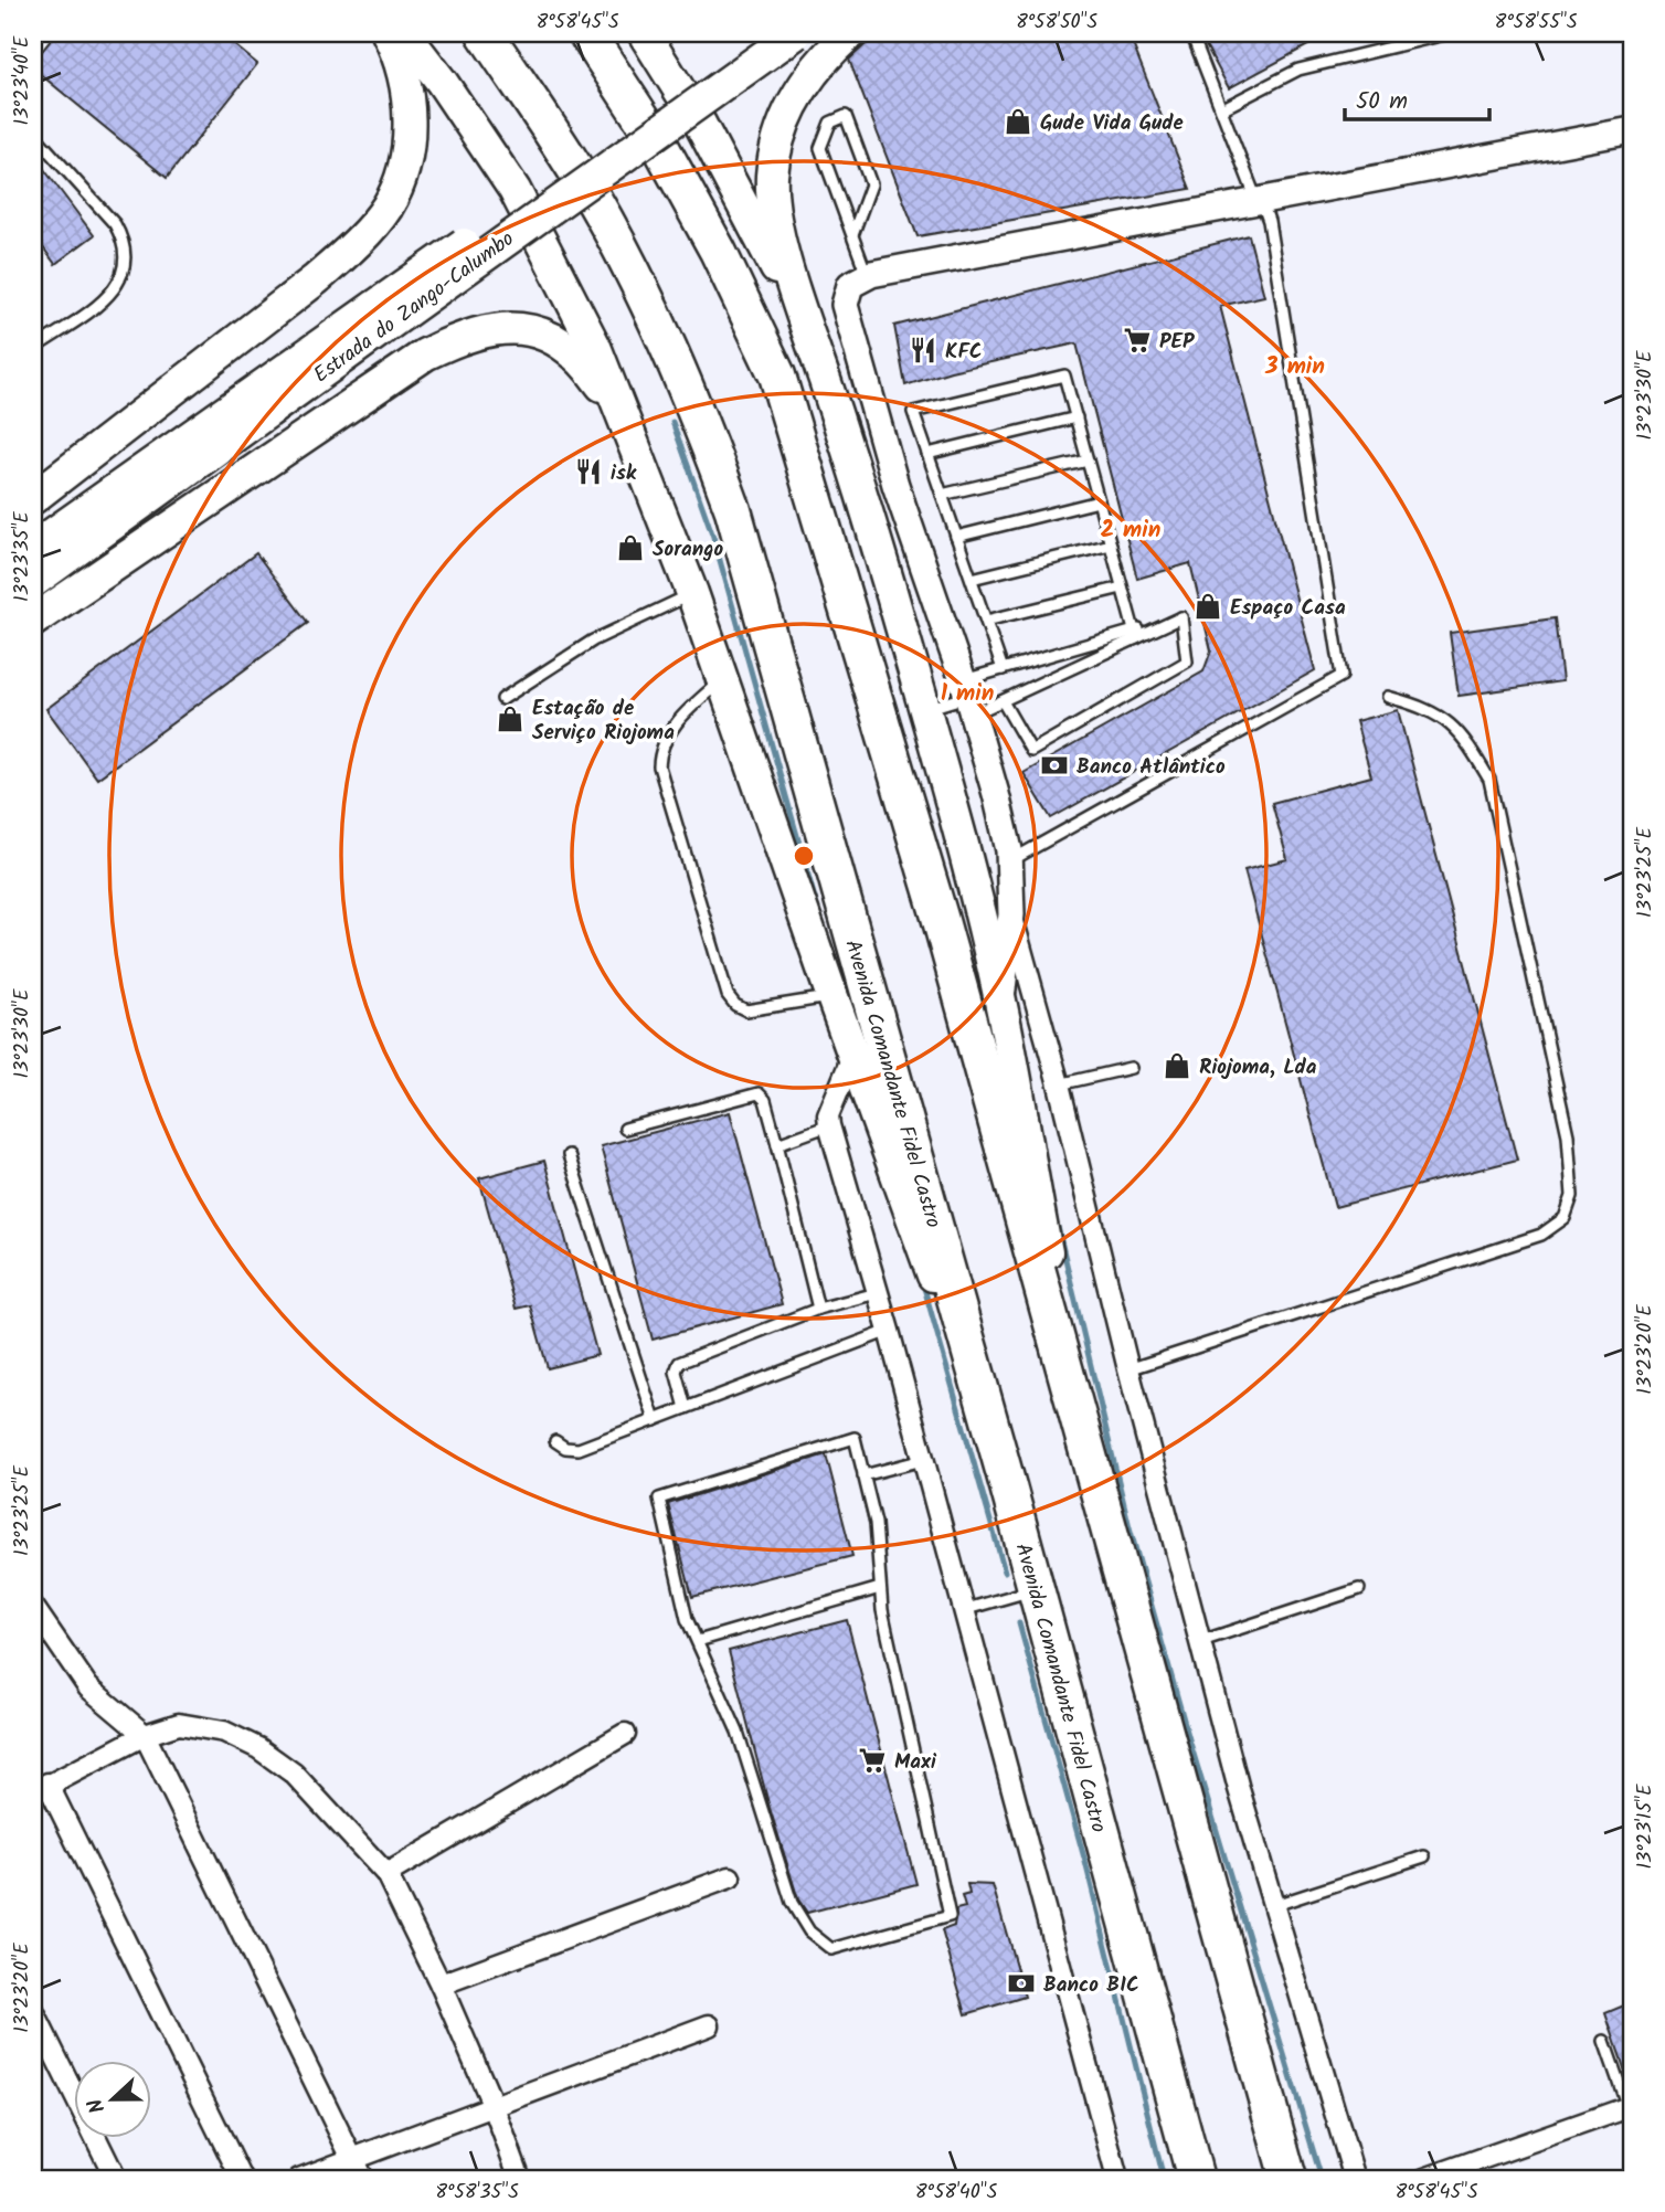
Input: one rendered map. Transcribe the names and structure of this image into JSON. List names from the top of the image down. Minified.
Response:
{"streets":{"highway":["Avenida Comandante Fidel Castro"],"main road":["Estrada do Zango-Calumbo"]},"places":{"shop":["Gude Vida Gude","Sorango","Espaço Casa","Estação de Serviço Riojoma","Riojoma, Lda"],"supermarket":["PEP","Maxi"],"restaurant":["KFC","isk"],"bank":["Banco Atlântico","Banco BIC"]},"scale_bar":"50 m","north":"left","coordinates":["8°58'45\"S","8°58'50\"S","8°58'55\"S","13°23'40\"E","13°23'30\"E","13°23'35\"E","13°23'25\"E","13°23'20\"E","13°23'15\"E","8°58'35\"S","8°58'40\"S"],"rings":["3 min","2 min","1 min"]}
